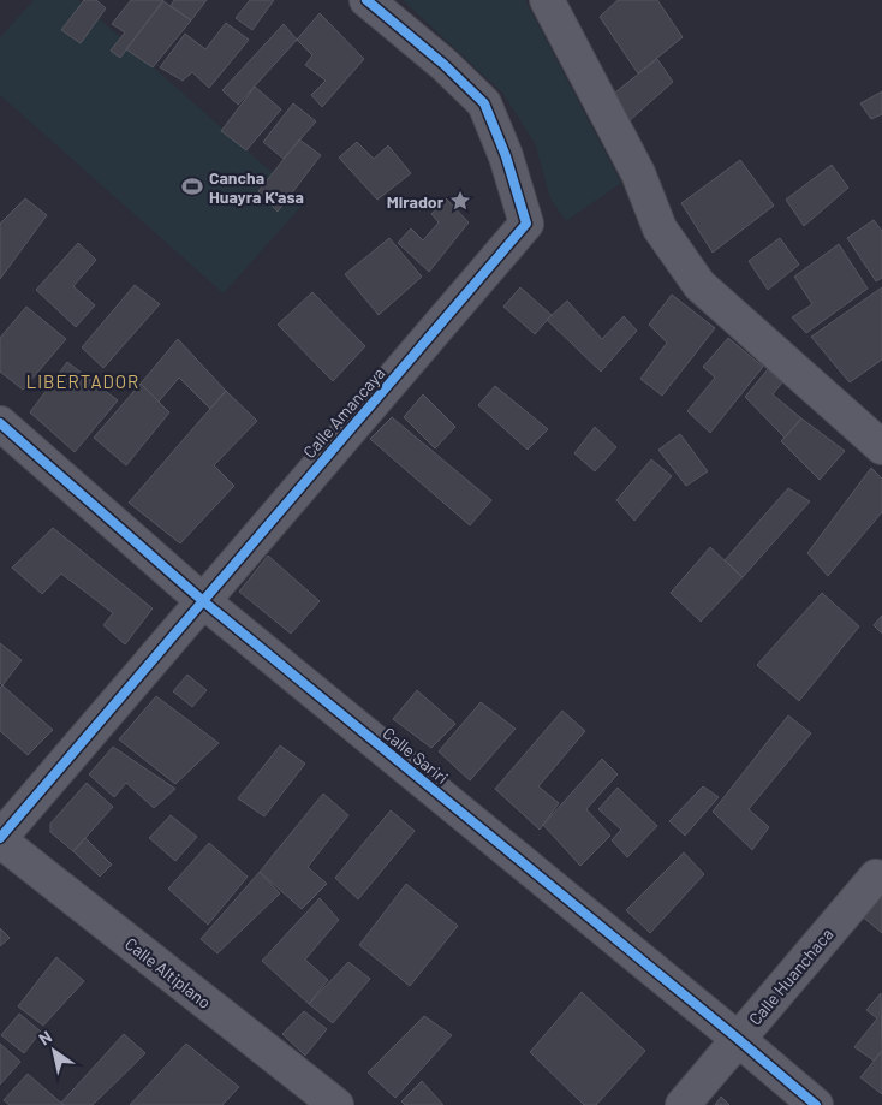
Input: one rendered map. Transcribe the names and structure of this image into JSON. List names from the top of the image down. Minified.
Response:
{"streets":{"street":["Calle Amancaya","Calle Sariri","Calle Altiplano","Calle Huanchaca"]},"crossings":[["Calle Amancaya","Calle Sariri"],["Calle Amancaya","Calle Altiplano"],["Calle Sariri","Calle Huanchaca"]],"districts":["LIBERTADOR"],"places":{"sports":["Cancha Huayra K'asa"],"place":["Mirador"]},"north":"top left"}
